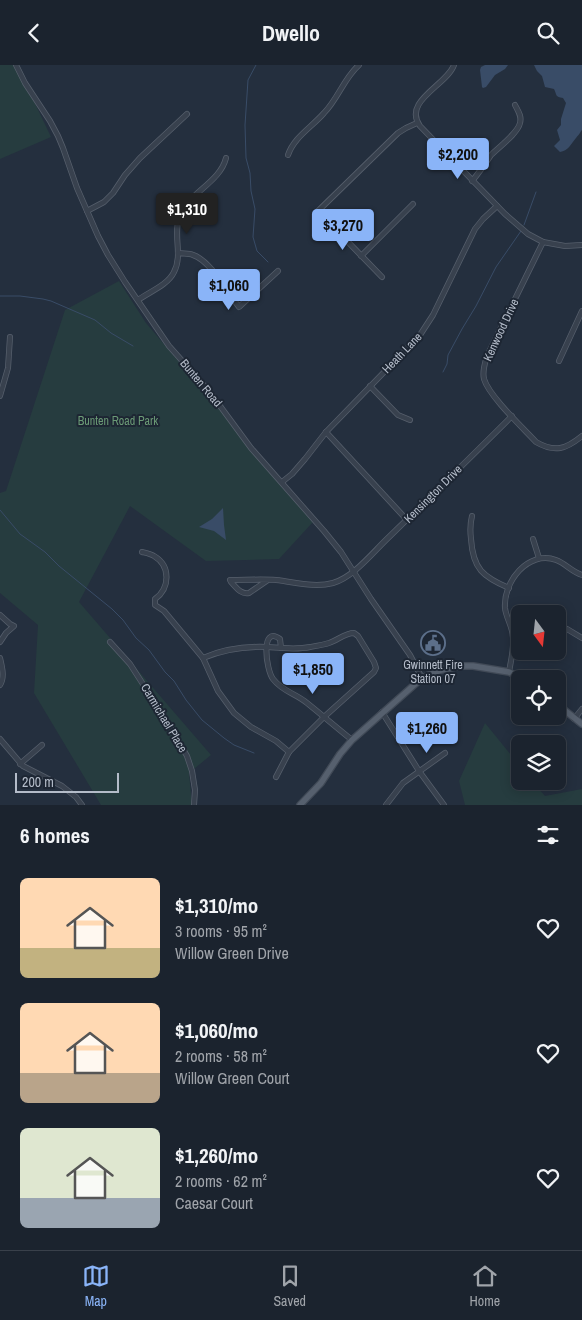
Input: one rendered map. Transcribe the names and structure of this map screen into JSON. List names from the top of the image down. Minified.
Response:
{"streets":{"street":["Kenwood Drive","Heath Lane","Bunten Road","Kensington Drive","Carmichael Place"]},"crossings":[["Kenwood Drive","Kensington Drive"],["Heath Lane","Bunten Road"],["Bunten Road","Kensington Drive"]],"parks":["Bunten Road Park"],"places":{"public building":["Gwinnett Fire Station 07"]},"scale_bar":"200 m","north":"bottom","page":{"header":"Dwello","price":["$2,200","$1,310","$3,270","$1,060","$1,850","$1,260"],"scale":"200 m","heading":"6 homes","list":[{"name":"$1,310/mo","note":"3 rooms · 95 m² · Willow Green Drive"},{"name":"$1,060/mo","note":"2 rooms · 58 m² · Willow Green Court"},{"name":"$1,260/mo","note":"2 rooms · 62 m² · Caesar Court"}],"tabs":["Map","Saved","Home"]}}
